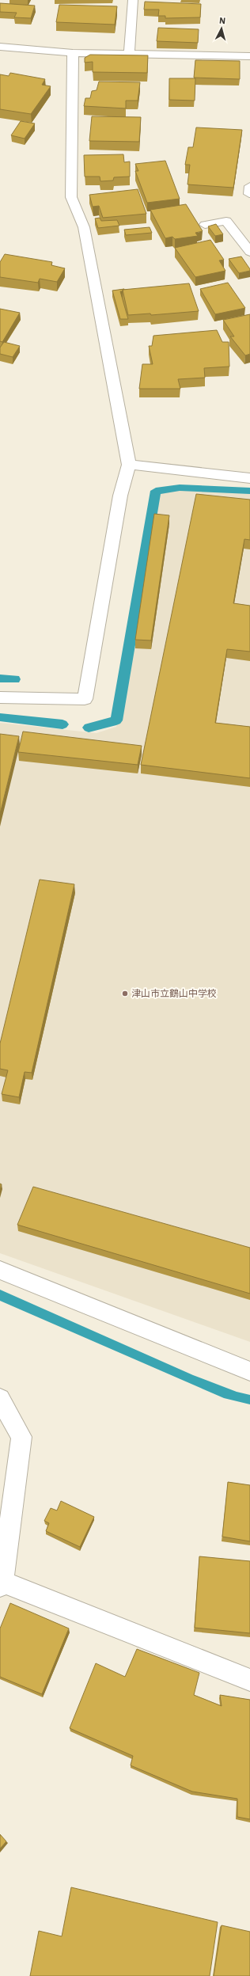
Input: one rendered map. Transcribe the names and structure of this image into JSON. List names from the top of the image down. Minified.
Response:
{"places":["津山市立鶴山中学校"],"north":"top"}
